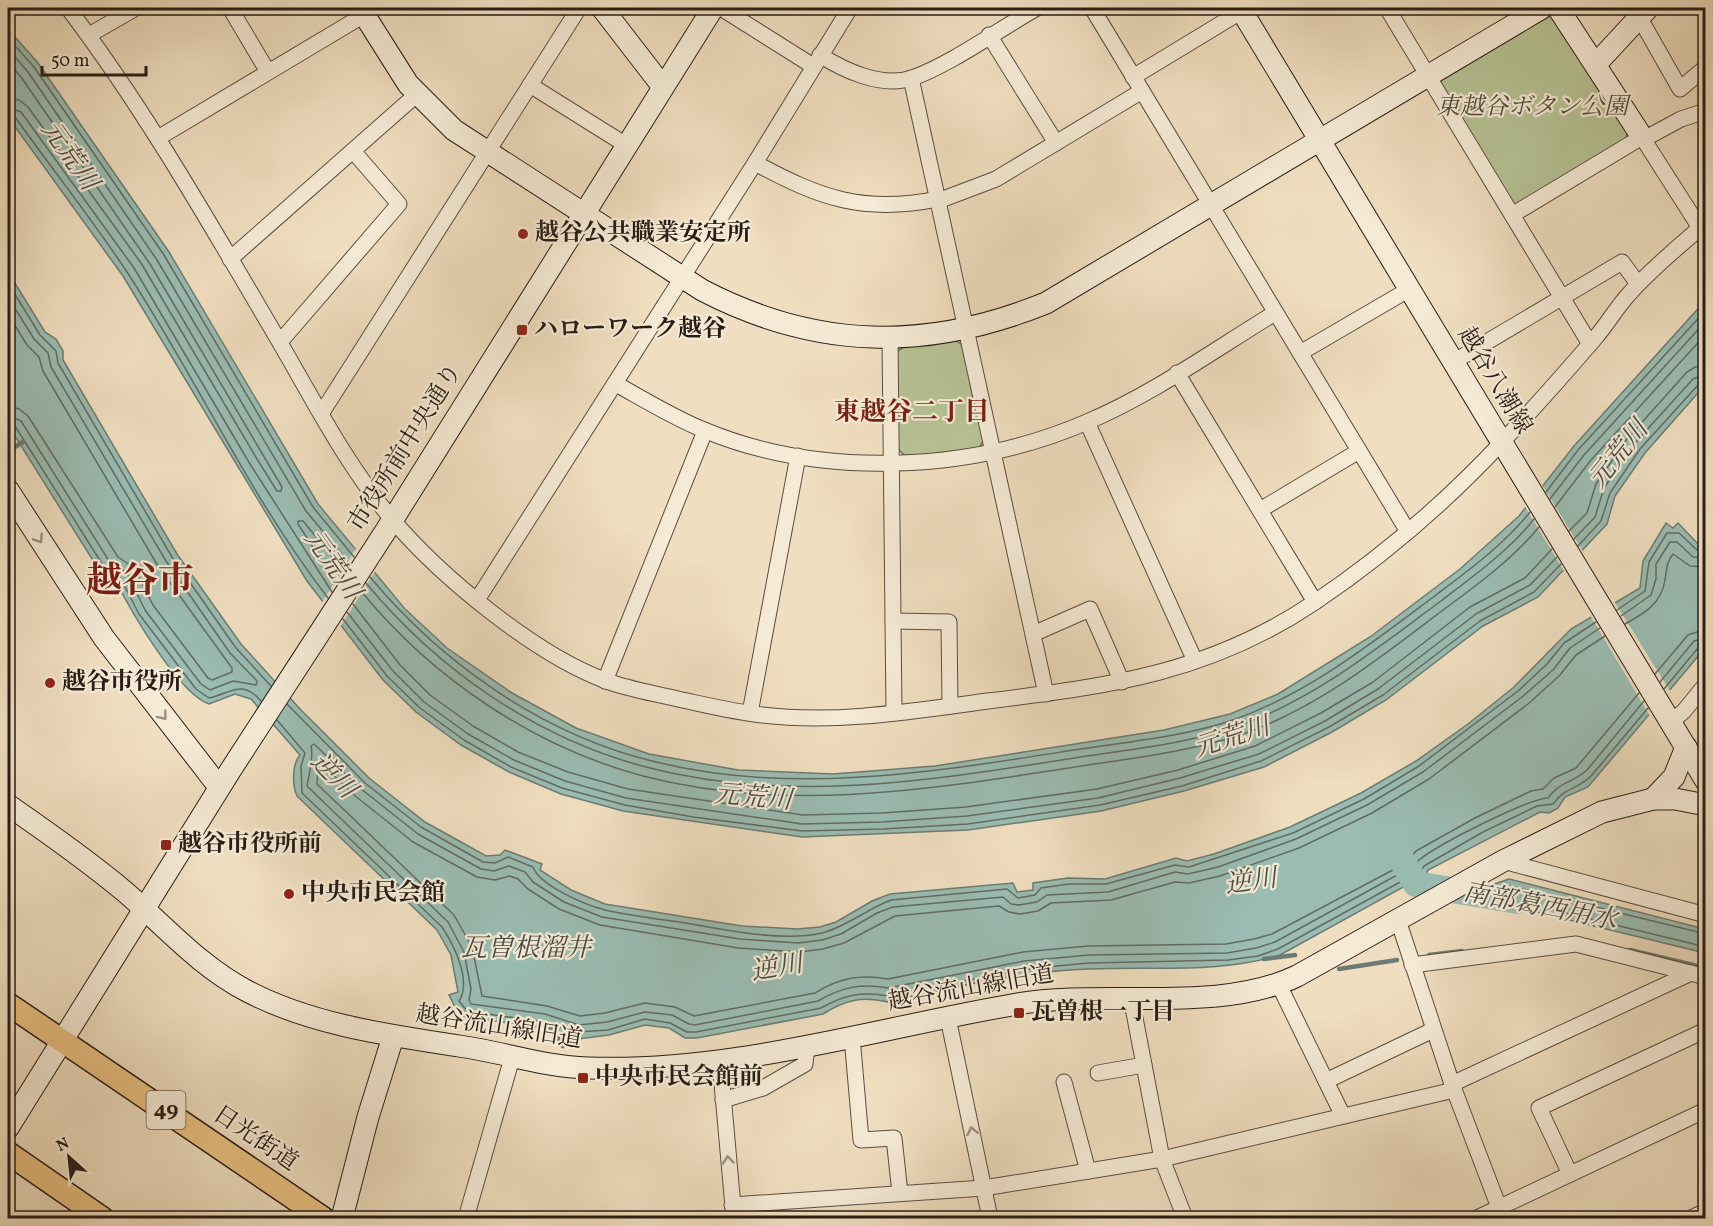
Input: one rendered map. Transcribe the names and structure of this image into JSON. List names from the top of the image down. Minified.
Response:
{"streets":{"main road":["49","日光街道"],"street":["越谷八潮線","市役所前中央通り","越谷流山線旧道"]},"crossings":[["市役所前中央通り","日光街道"]],"districts":["東越谷二丁目","越谷市"],"water":["元荒川","逆川","南部葛西用水","瓦曽根溜井"],"parks":["東越谷ボタン公園"],"places":{"other":["越谷公共職業安定所","越谷市役所","中央市民会館"],"transit":["ハローワーク越谷","越谷市役所前","瓦曽根一丁目","中央市民会館前"]},"scale_bar":"50 m","north":"top left"}
